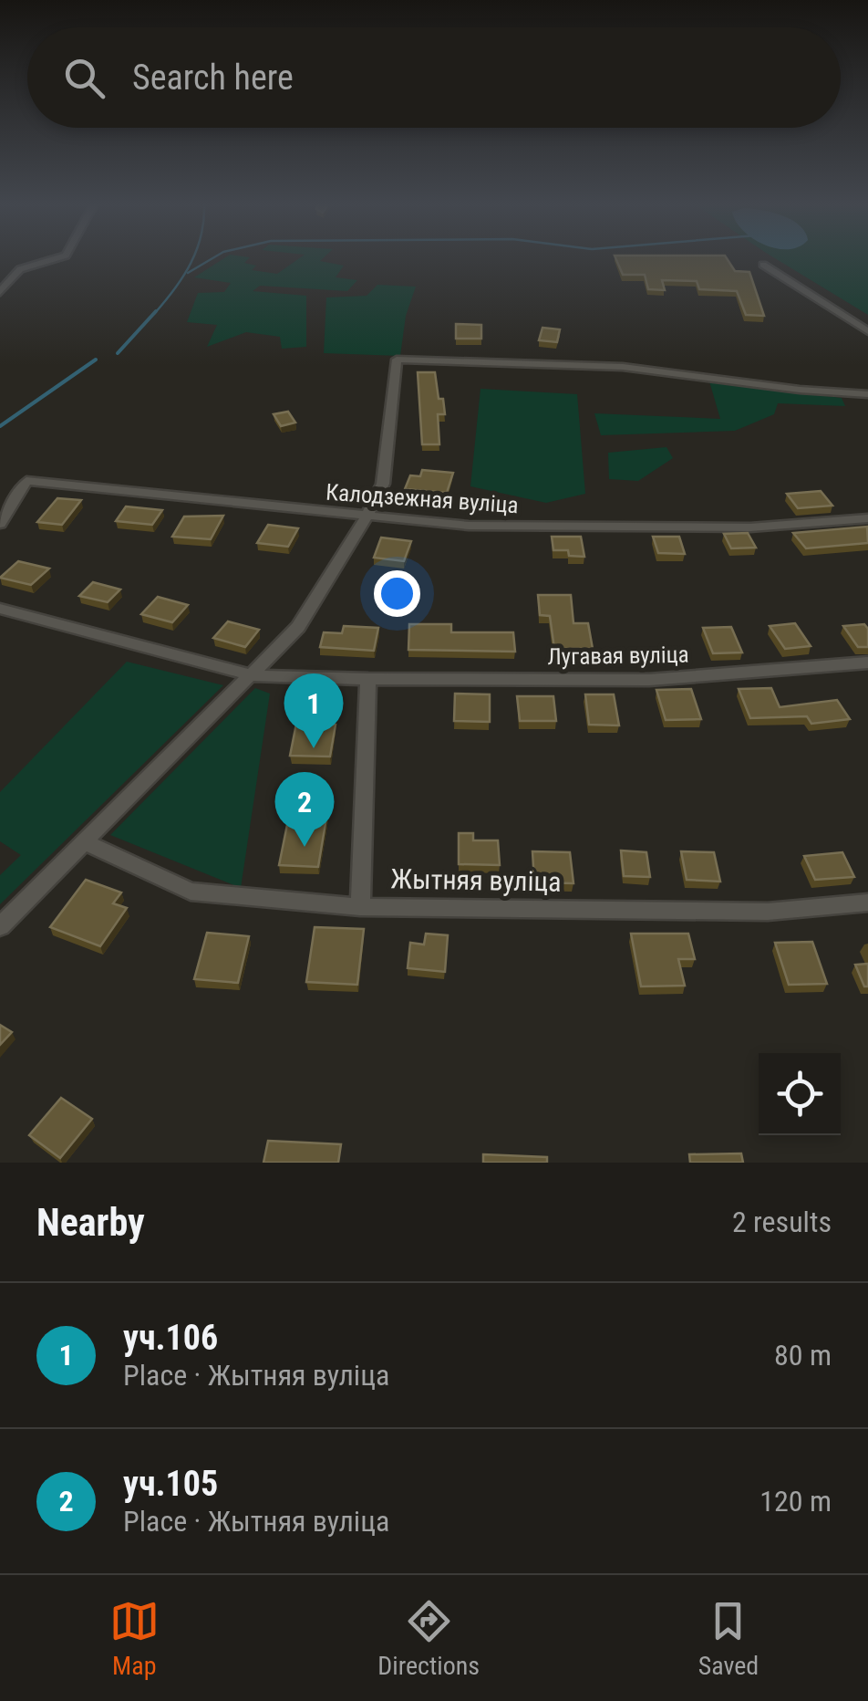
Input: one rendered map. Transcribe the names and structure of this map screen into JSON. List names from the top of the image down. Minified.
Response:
{"streets":{"street":["Калодзежная вуліца","Лугавая вуліца","Жытняя вуліца"]},"crossings":[["Лугавая вуліца","Жытняя вуліца"]],"page":{"search":"Search here","pins":["1","2"],"heading":["Nearby","2 results"],"list":[{"mark":"1","name":"уч.106","note":"Place · Жытняя вуліца","value":"80 m"},{"mark":"2","name":"уч.105","note":"Place · Жытняя вуліца","value":"120 m"}],"nav":["Map","Directions","Saved"]}}
